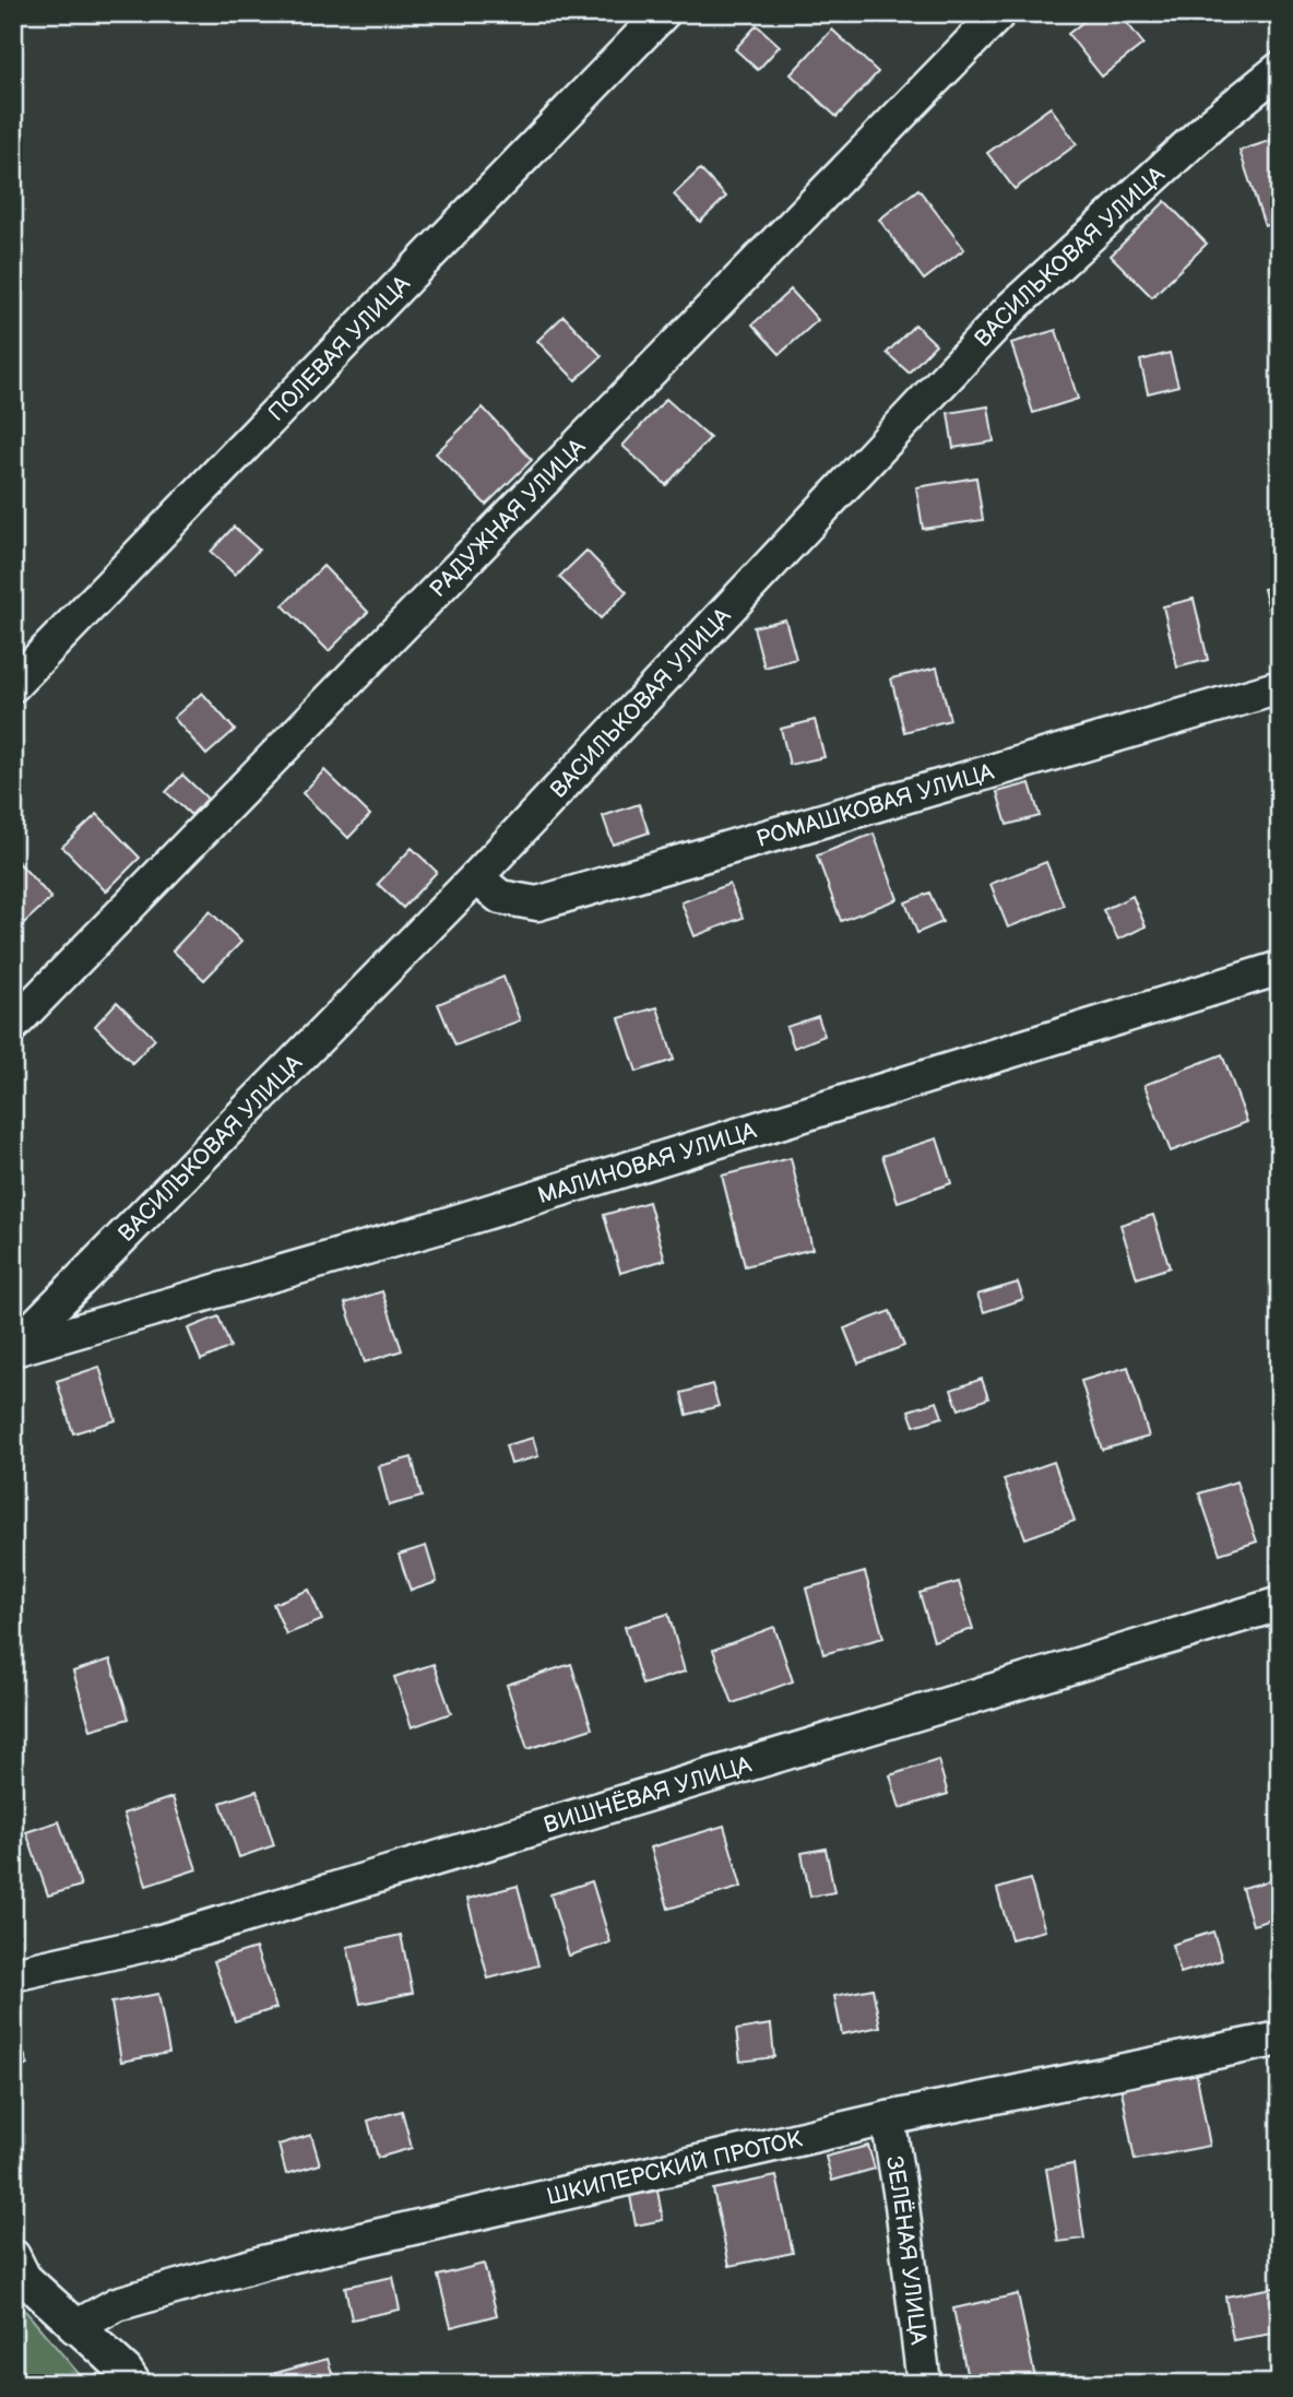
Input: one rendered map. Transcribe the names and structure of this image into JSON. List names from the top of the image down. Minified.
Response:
{"streets":{"street":["ВАСИЛЬКОВАЯ УЛИЦА","ПОЛЕВАЯ УЛИЦА","РАДУЖНАЯ УЛИЦА","РОМАШКОВАЯ УЛИЦА","МАЛИНОВАЯ УЛИЦА","ВИШНЁВАЯ УЛИЦА","ШКИПЕРСКИЙ ПРОТОК","ЗЕЛЁНАЯ УЛИЦА"]},"crossings":[["ВАСИЛЬКОВАЯ УЛИЦА","РОМАШКОВАЯ УЛИЦА"],["ВАСИЛЬКОВАЯ УЛИЦА","МАЛИНОВАЯ УЛИЦА"],["ШКИПЕРСКИЙ ПРОТОК","ЗЕЛЁНАЯ УЛИЦА"]]}
